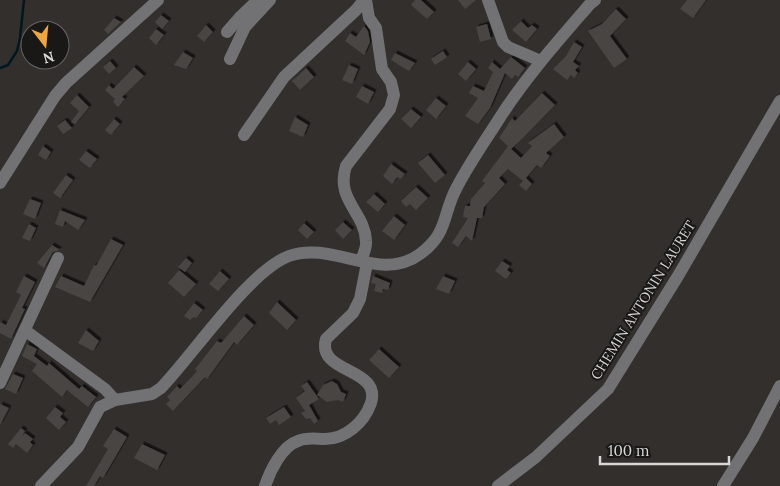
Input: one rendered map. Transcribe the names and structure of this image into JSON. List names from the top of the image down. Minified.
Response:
{"streets":{"street":["CHEMIN ANTONIN LAURET"]},"scale_bar":"100 m","north":"bottom"}
